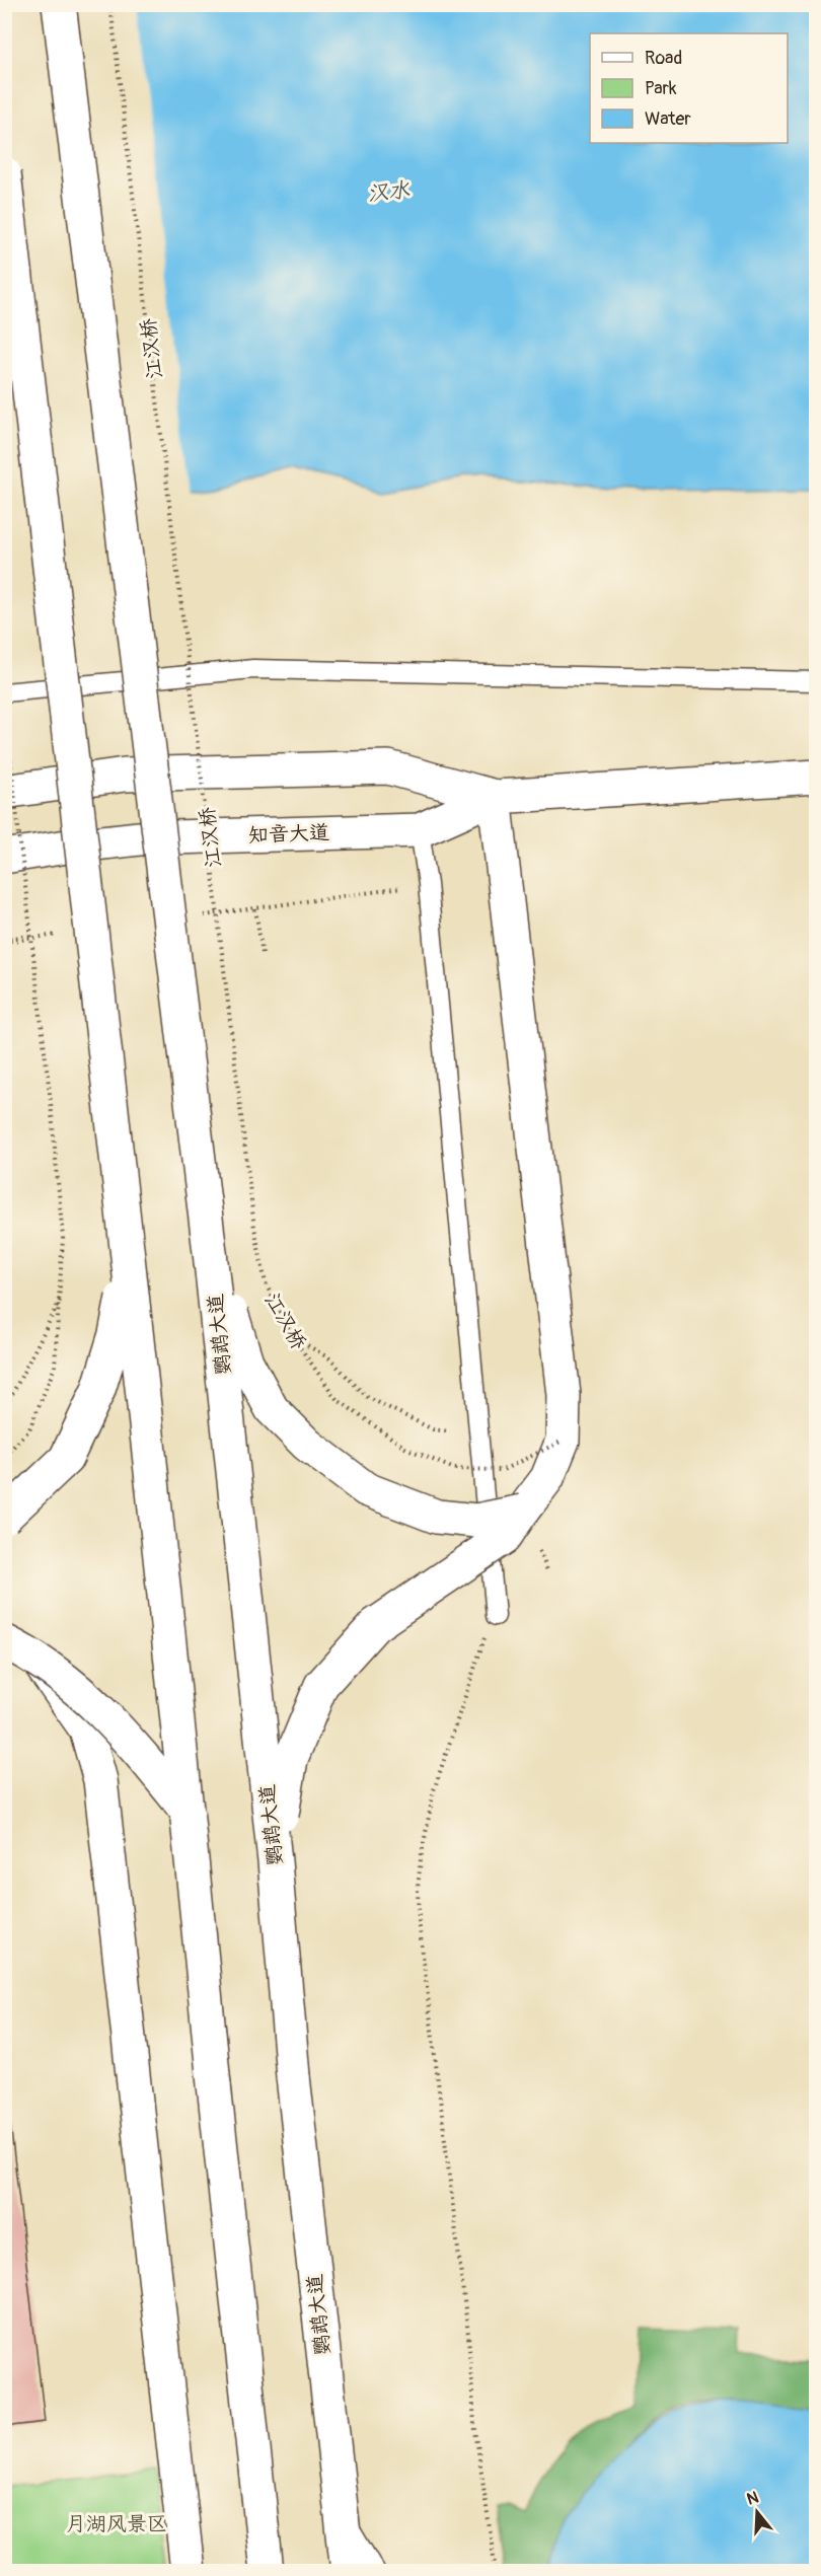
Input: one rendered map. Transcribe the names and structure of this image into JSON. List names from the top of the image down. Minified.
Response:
{"streets":{"main road":["知音大道","鹦鹉大道"],"path":["江汉桥"]},"water":["汉水"],"parks":["月湖风景区"],"legend":["Road","Park","Water"],"north":"top"}
